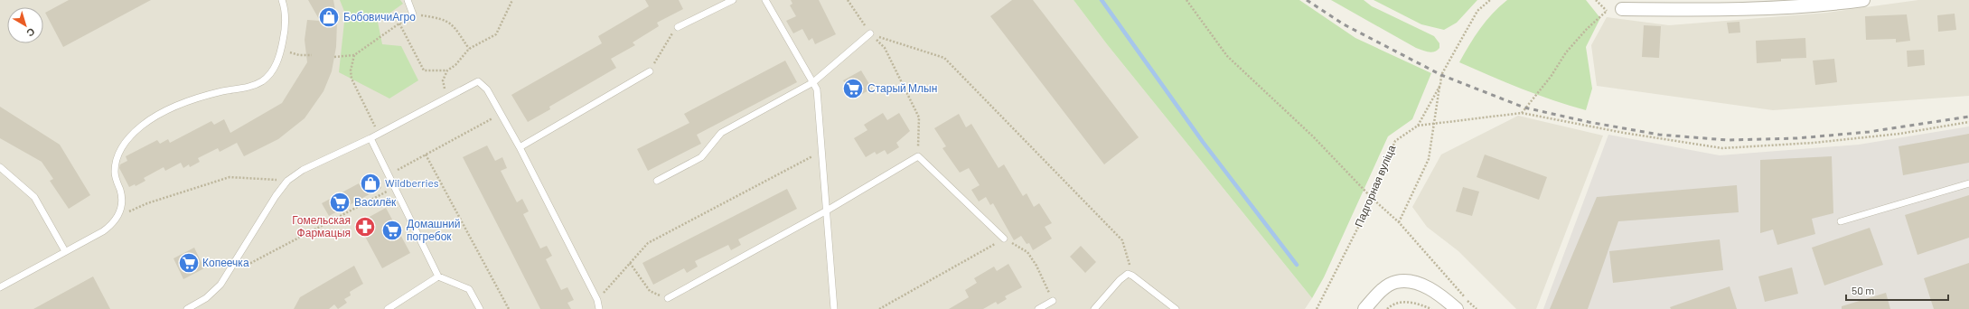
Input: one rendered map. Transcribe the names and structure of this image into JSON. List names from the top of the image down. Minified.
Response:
{"streets":{"path":["Падгорная вуліца"]},"places":{"shop":["БобовичиАгро","Wildberries"],"supermarket":["Старый Млын","Василёк","Домашний погребок","Копеечка"],"pharmacy":["Гомельская Фармацыя"]},"scale_bar":"50 m","north":"bottom right"}
